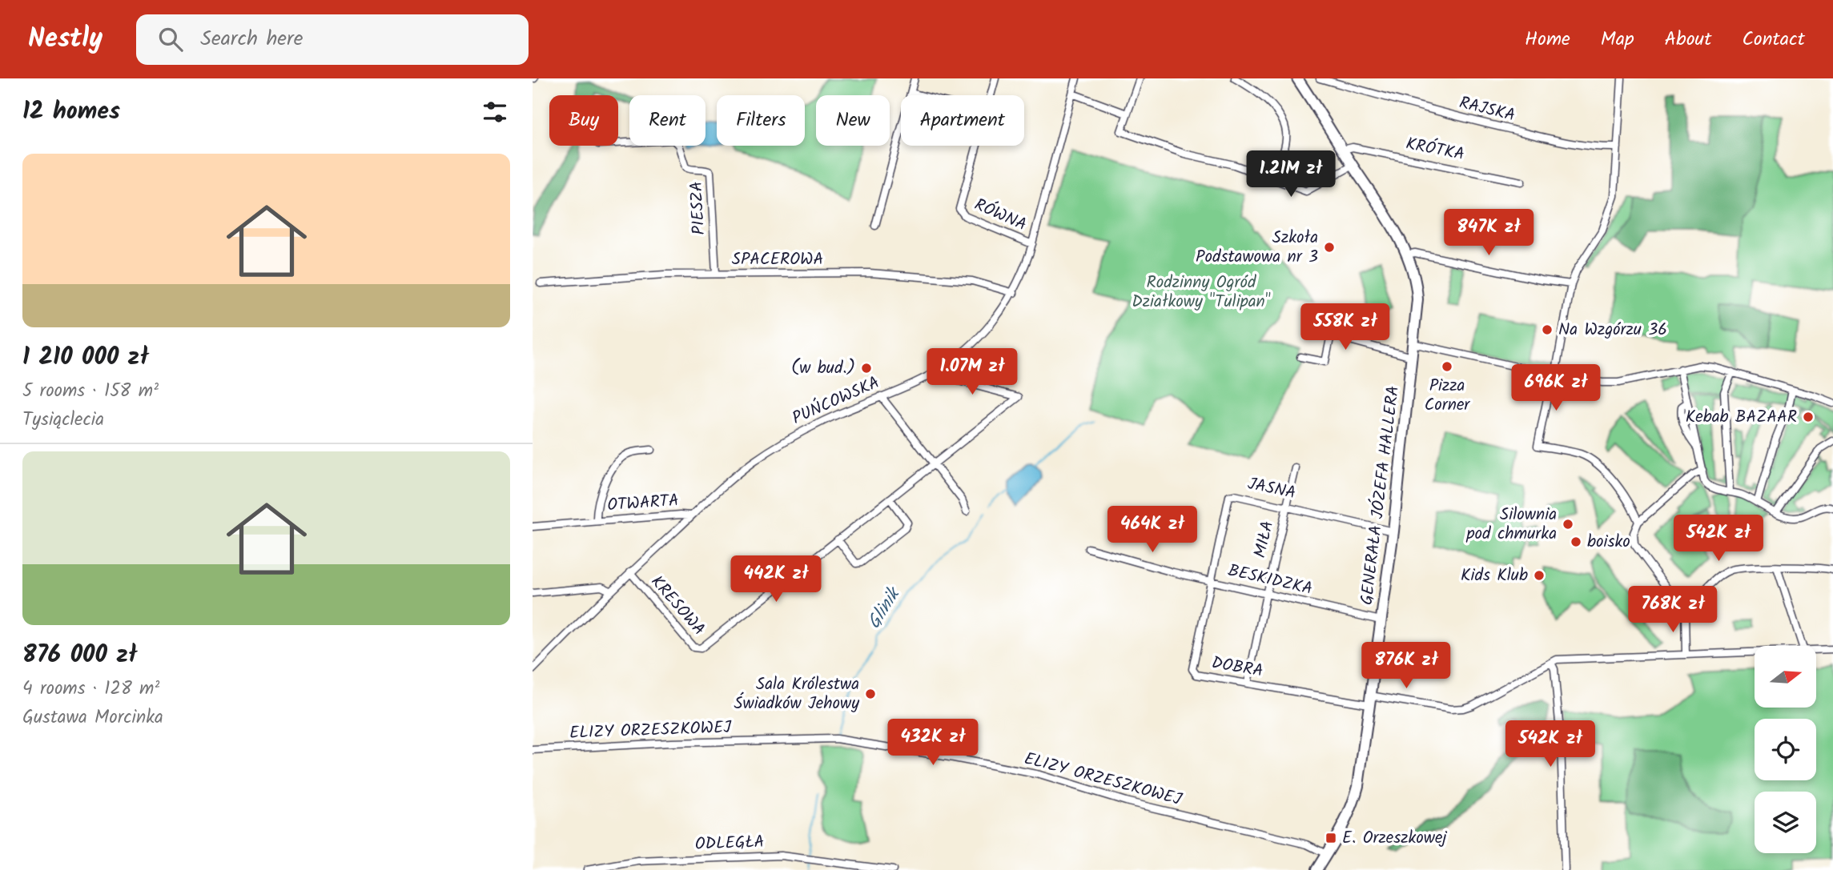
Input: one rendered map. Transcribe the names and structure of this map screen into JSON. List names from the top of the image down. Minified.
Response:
{"streets":{"street":["RAJSKA","KRÓTKA","PIESZA","RÓWNA","SPACEROWA","PUŃCOWSKA","JASNA","GENERAŁA JÓZEFA HALLERA","OTWARTA","MIŁA","BESKIDZKA","KRESOWA","DOBRA","ELIZY ORZESZKOWEJ","ODLEGŁA"]},"crossings":[["KRÓTKA","GENERAŁA JÓZEFA HALLERA"],["PIESZA","SPACEROWA"],["RÓWNA","PUŃCOWSKA"],["SPACEROWA","PUŃCOWSKA"],["PUŃCOWSKA","OTWARTA"],["PUŃCOWSKA","KRESOWA"],["JASNA","GENERAŁA JÓZEFA HALLERA"],["JASNA","MIŁA"],["JASNA","BESKIDZKA"],["JASNA","DOBRA"],["GENERAŁA JÓZEFA HALLERA","BESKIDZKA"],["GENERAŁA JÓZEFA HALLERA","DOBRA"],["GENERAŁA JÓZEFA HALLERA","ELIZY ORZESZKOWEJ"],["MIŁA","BESKIDZKA"],["MIŁA","DOBRA"],["BESKIDZKA","DOBRA"]],"water":["Glinik"],"parks":["Rodzinny Ogród Działkowy \"Tulipan\""],"places":{"other":["Szkoła Podstawowa nr 3","Na Wzgórzu 36","Pizza Corner","(w bud.)","Kebab BAZAAR","Silownia pod chmurka","boisko","Kids Klub","Sala Królestwa Świadków Jehowy"],"transit":["E. Orzeszkowej"]},"north":"right","page":{"header":"Nestly","search":"Search here","nav":["Home","Map","About","Contact"],"heading":"12 homes","chip":["Buy","Rent","Filters","New","Apartment"],"list":[{"name":"1 210 000 zł","note":"5 rooms · 158 m² · Tysiąclecia"},{"name":"876 000 zł","note":"4 rooms · 128 m² · Gustawa Morcinka"}],"price":["1.21M zł","847K zł","558K zł","1.07M zł","696K zł","464K zł","542K zł","442K zł","768K zł","876K zł","432K zł","542K zł"]}}
